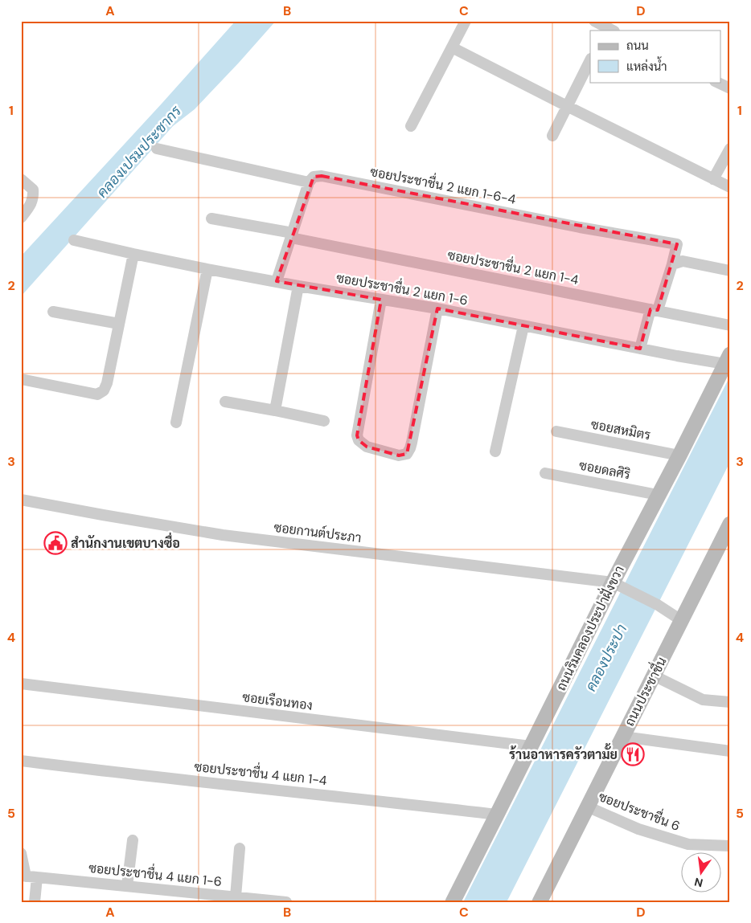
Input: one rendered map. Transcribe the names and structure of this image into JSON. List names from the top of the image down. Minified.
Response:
{"streets":{"street":["ซอยประชาชื่น 2 แยก 1-6-4","ซอยประชาชื่น 2 แยก 1-4","ซอยประชาชื่น 2 แยก 1-6","ซอยสหมิตร","ซอยดลศิริ","ซอยกานต์ประภา","ถนนริมคลองประปาฝั่งขวา","ถนนประชาชื่น","ซอยเรือนทอง","ซอยประชาชื่น 4 แยก 1-4","ซอยประชาชื่น 6","ซอยประชาชื่น 4 แยก 1-6"]},"crossings":[["ซอยประชาชื่น 2 แยก 1-6","ถนนริมคลองประปาฝั่งขวา"],["ซอยสหมิตร","ถนนริมคลองประปาฝั่งขวา"],["ซอยดลศิริ","ถนนริมคลองประปาฝั่งขวา"],["ซอยกานต์ประภา","ถนนริมคลองประปาฝั่งขวา"],["ซอยกานต์ประภา","ถนนประชาชื่น"],["ถนนริมคลองประปาฝั่งขวา","ซอยเรือนทอง"],["ถนนริมคลองประปาฝั่งขวา","ซอยประชาชื่น 4 แยก 1-4"],["ถนนประชาชื่น","ซอยประชาชื่น 6"]],"water":["คลองเปรมประชากร","คลองประปา"],"places":{"public building":["สำนักงานเขตบางซื่อ"],"restaurant":["ร้านอาหารครัวตามั้ย"]},"legend":["ถนน","แหล่งน้ำ"],"north":"bottom","grid":{"columns":["A","B","C","D"],"rows":["1","2","3","4","5"]}}
